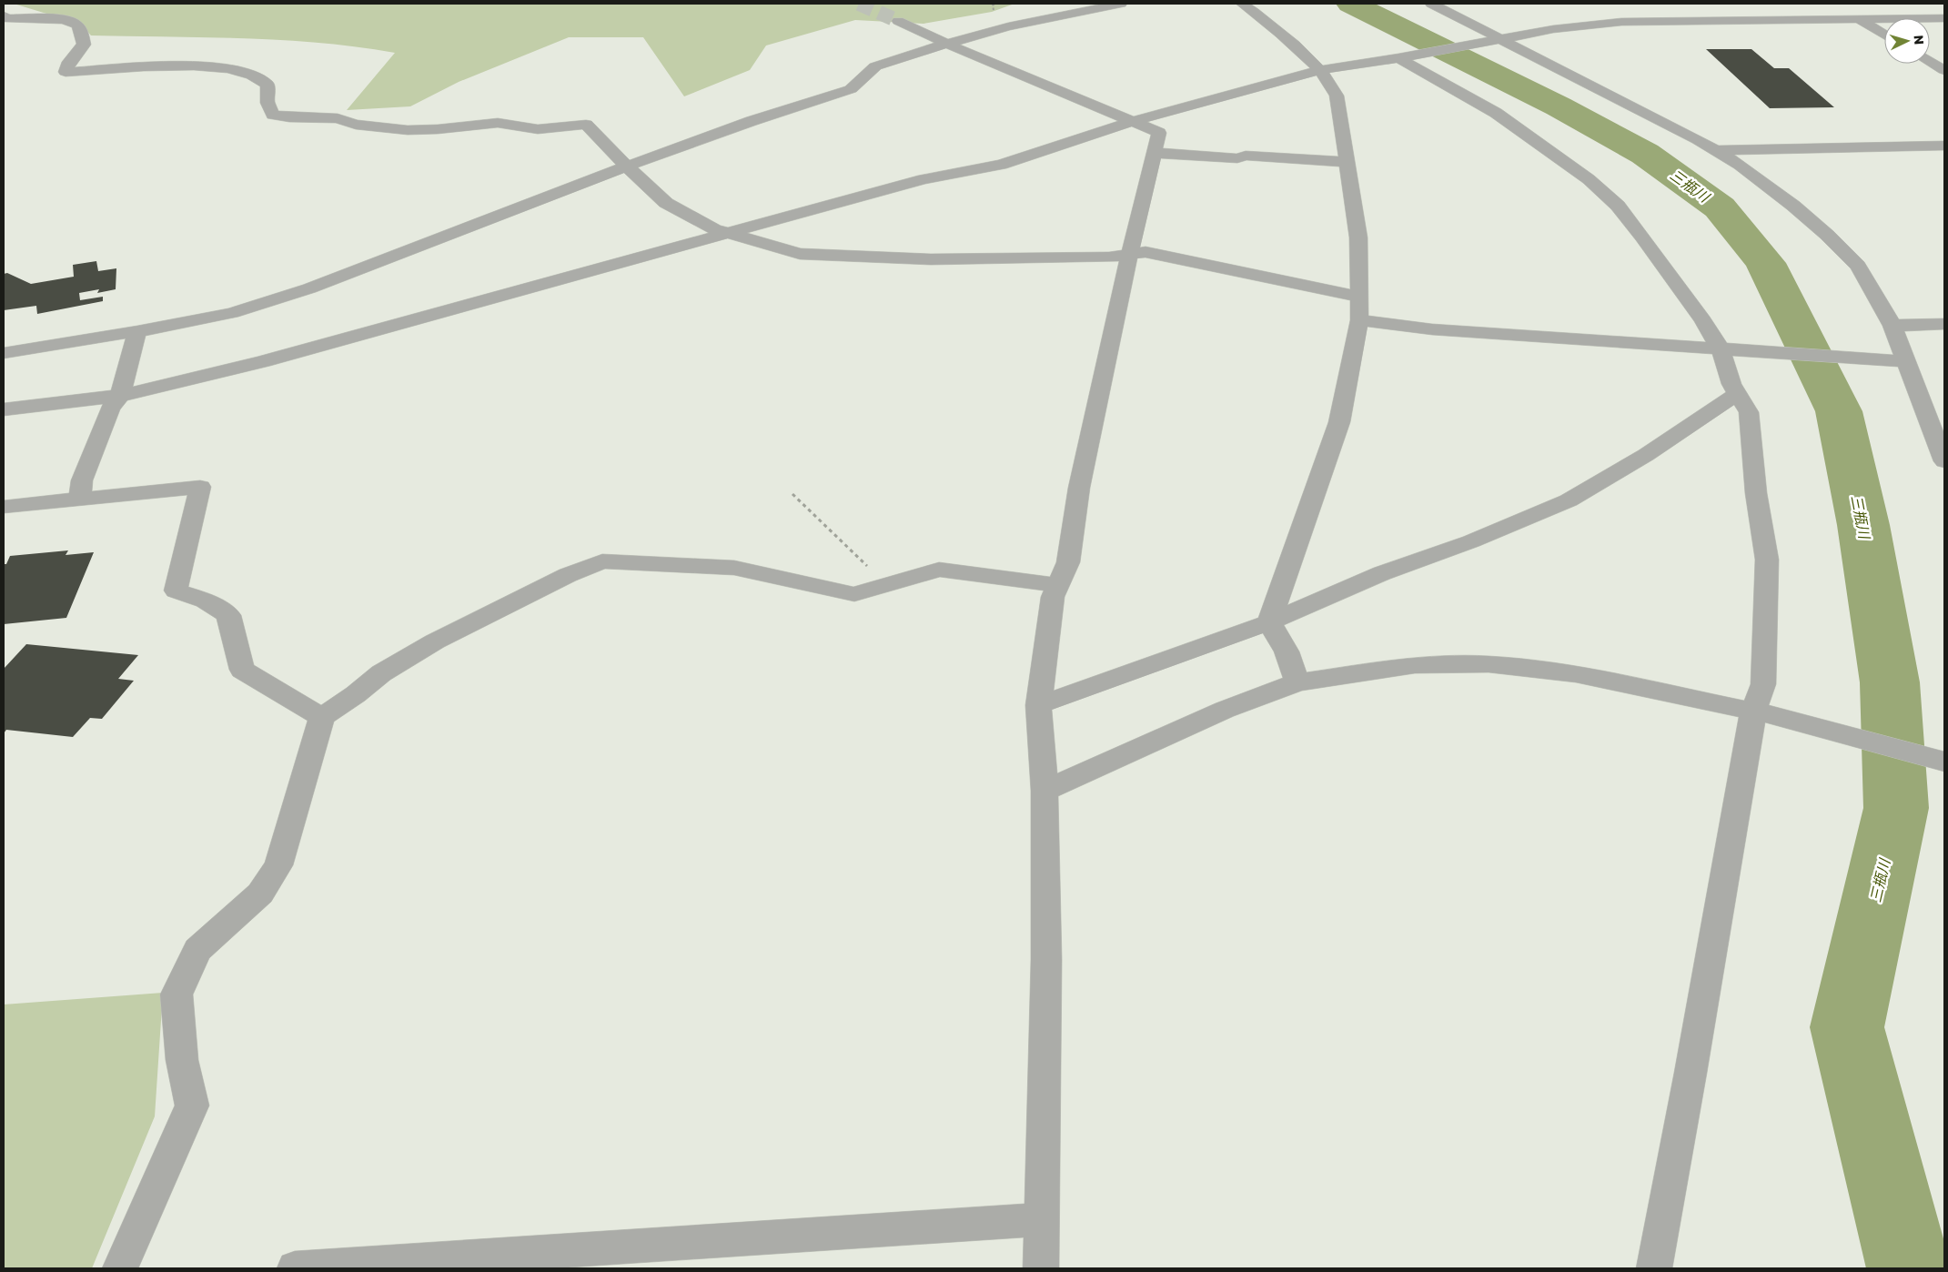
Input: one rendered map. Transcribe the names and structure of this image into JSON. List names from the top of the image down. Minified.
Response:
{"water":["三瓶川"],"north":"right"}
